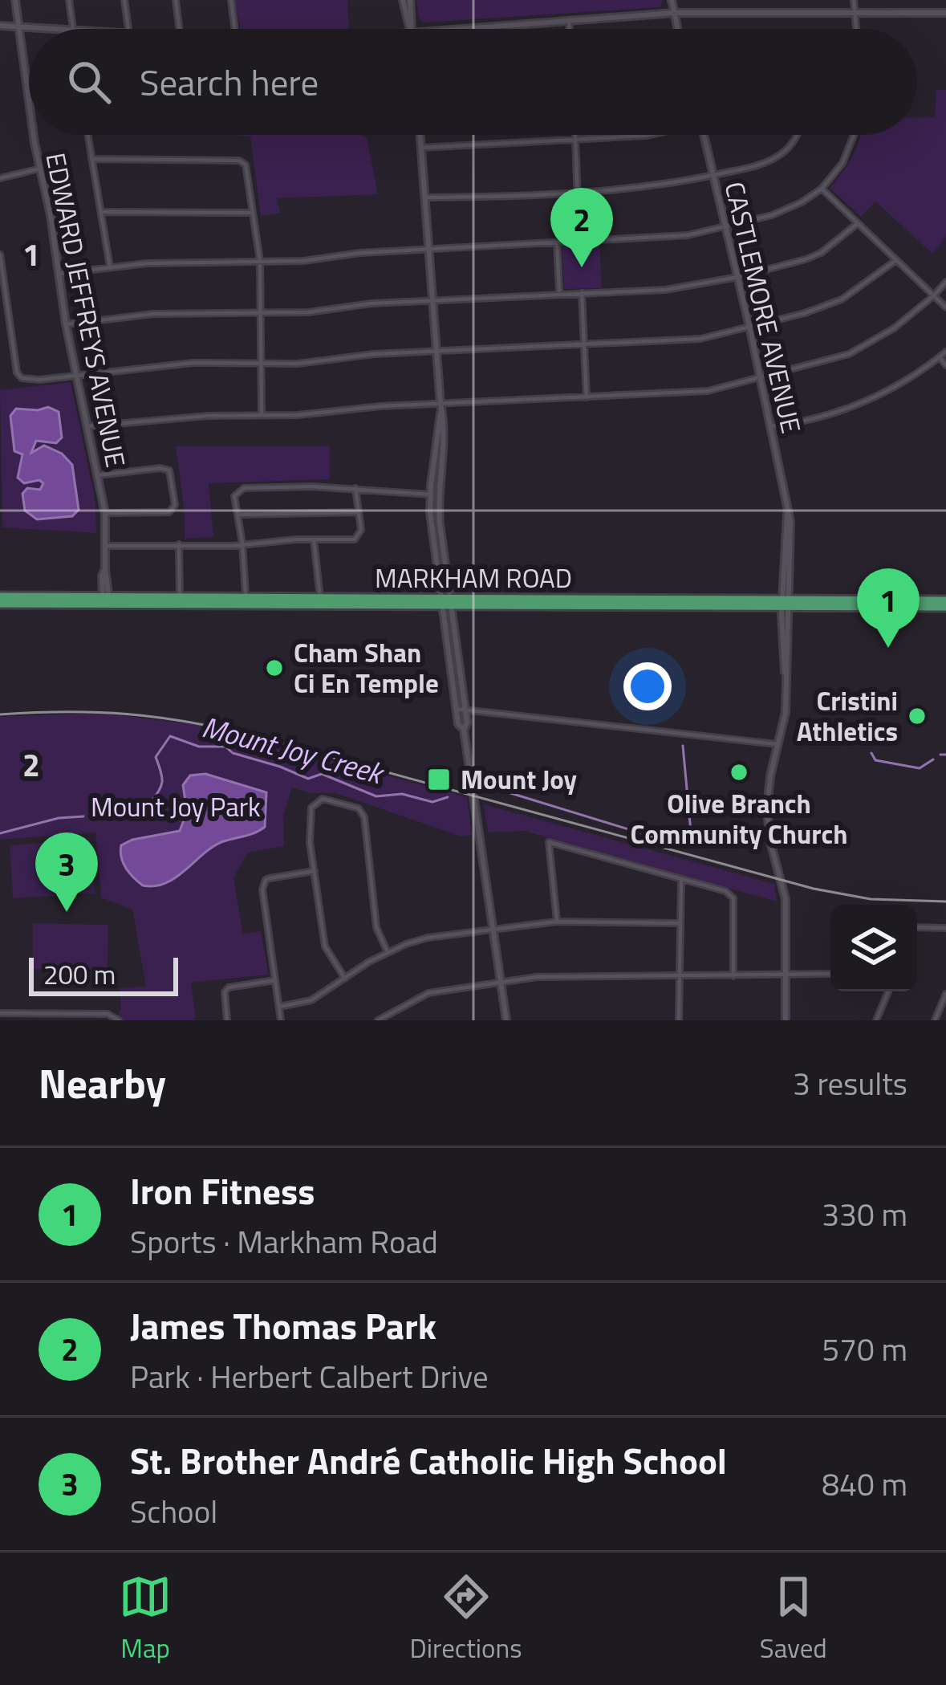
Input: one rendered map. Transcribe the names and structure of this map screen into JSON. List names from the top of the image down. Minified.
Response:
{"streets":{"main road":["MARKHAM ROAD"],"street":["CASTLEMORE AVENUE","EDWARD JEFFREYS AVENUE"]},"crossings":[["CASTLEMORE AVENUE","MARKHAM ROAD"],["EDWARD JEFFREYS AVENUE","MARKHAM ROAD"]],"water":["Mount Joy Creek"],"parks":["Mount Joy Park"],"places":{"other":["Cham Shan Ci En Temple","Cristini Athletics","Olive Branch Community Church"],"transit":["Mount Joy"]},"scale_bar":"200 m","page":{"search":"Search here","pins":["2","1","3"],"scale":"200 m","heading":["Nearby","3 results"],"list":[{"mark":"1","name":"Iron Fitness","note":"Sports · Markham Road","value":"330 m"},{"mark":"2","name":"James Thomas Park","note":"Park · Herbert Calbert Drive","value":"570 m"},{"mark":"3","name":"St. Brother André Catholic High School","note":"School","value":"840 m"}],"nav":["Map","Directions","Saved"]},"grid":{"rows":["1","2"]}}
